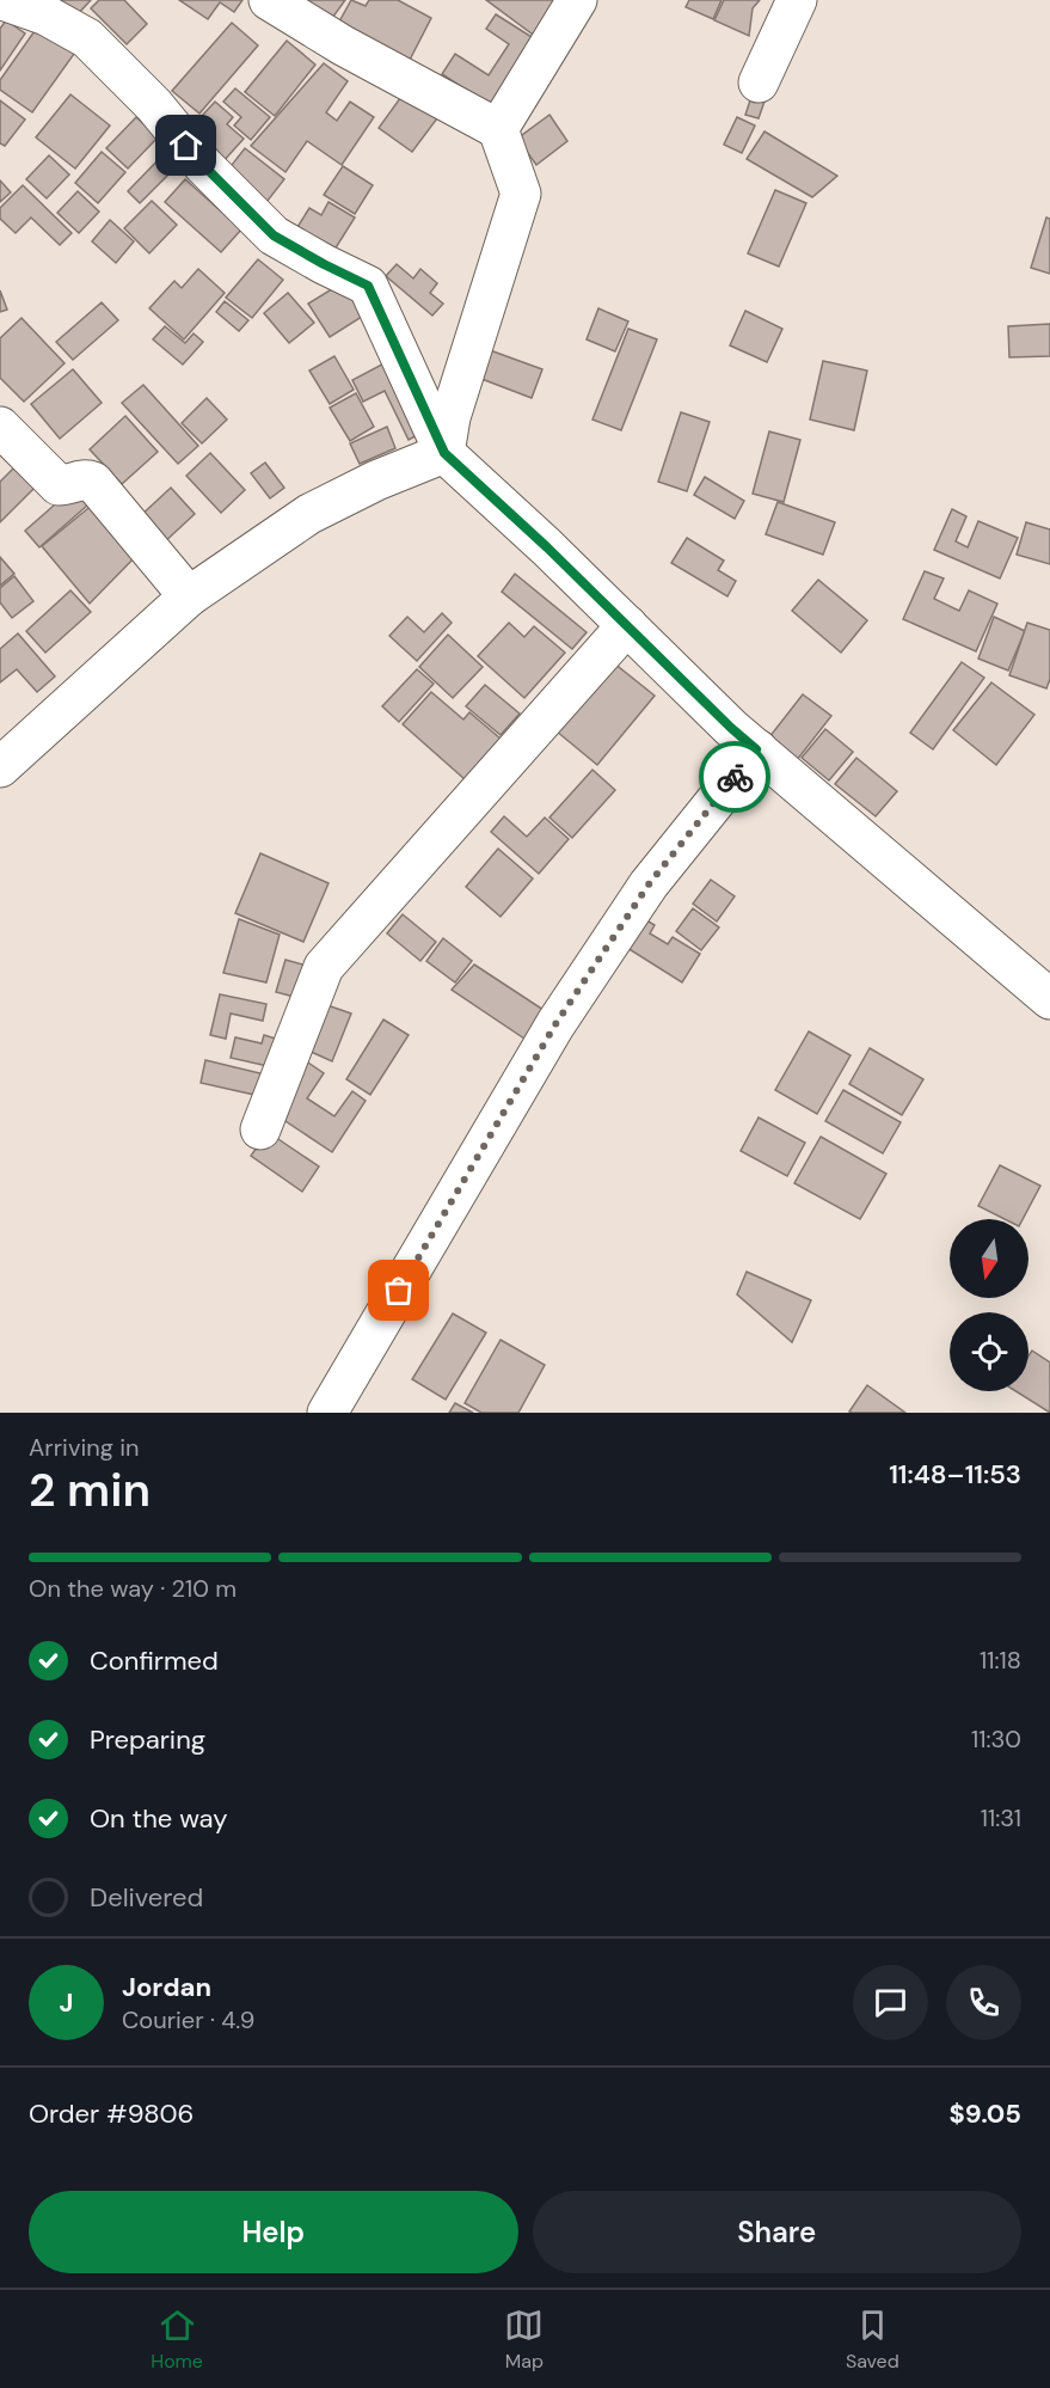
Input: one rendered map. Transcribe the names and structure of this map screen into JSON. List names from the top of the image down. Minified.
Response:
{"north":"bottom","page":{"heading":["2 min","Arriving in","11:48–11:53"],"panel":["Jordan","Courier · 4.9","Order #9806","$9.05"],"bar":"On the way · 210 m","list":[["Confirmed","11:18"],["Preparing","11:30"],["On the way","11:31"],"Delivered"],"round":"J","buttons":["Help","Share"],"tabs":["Home","Map","Saved"]}}
